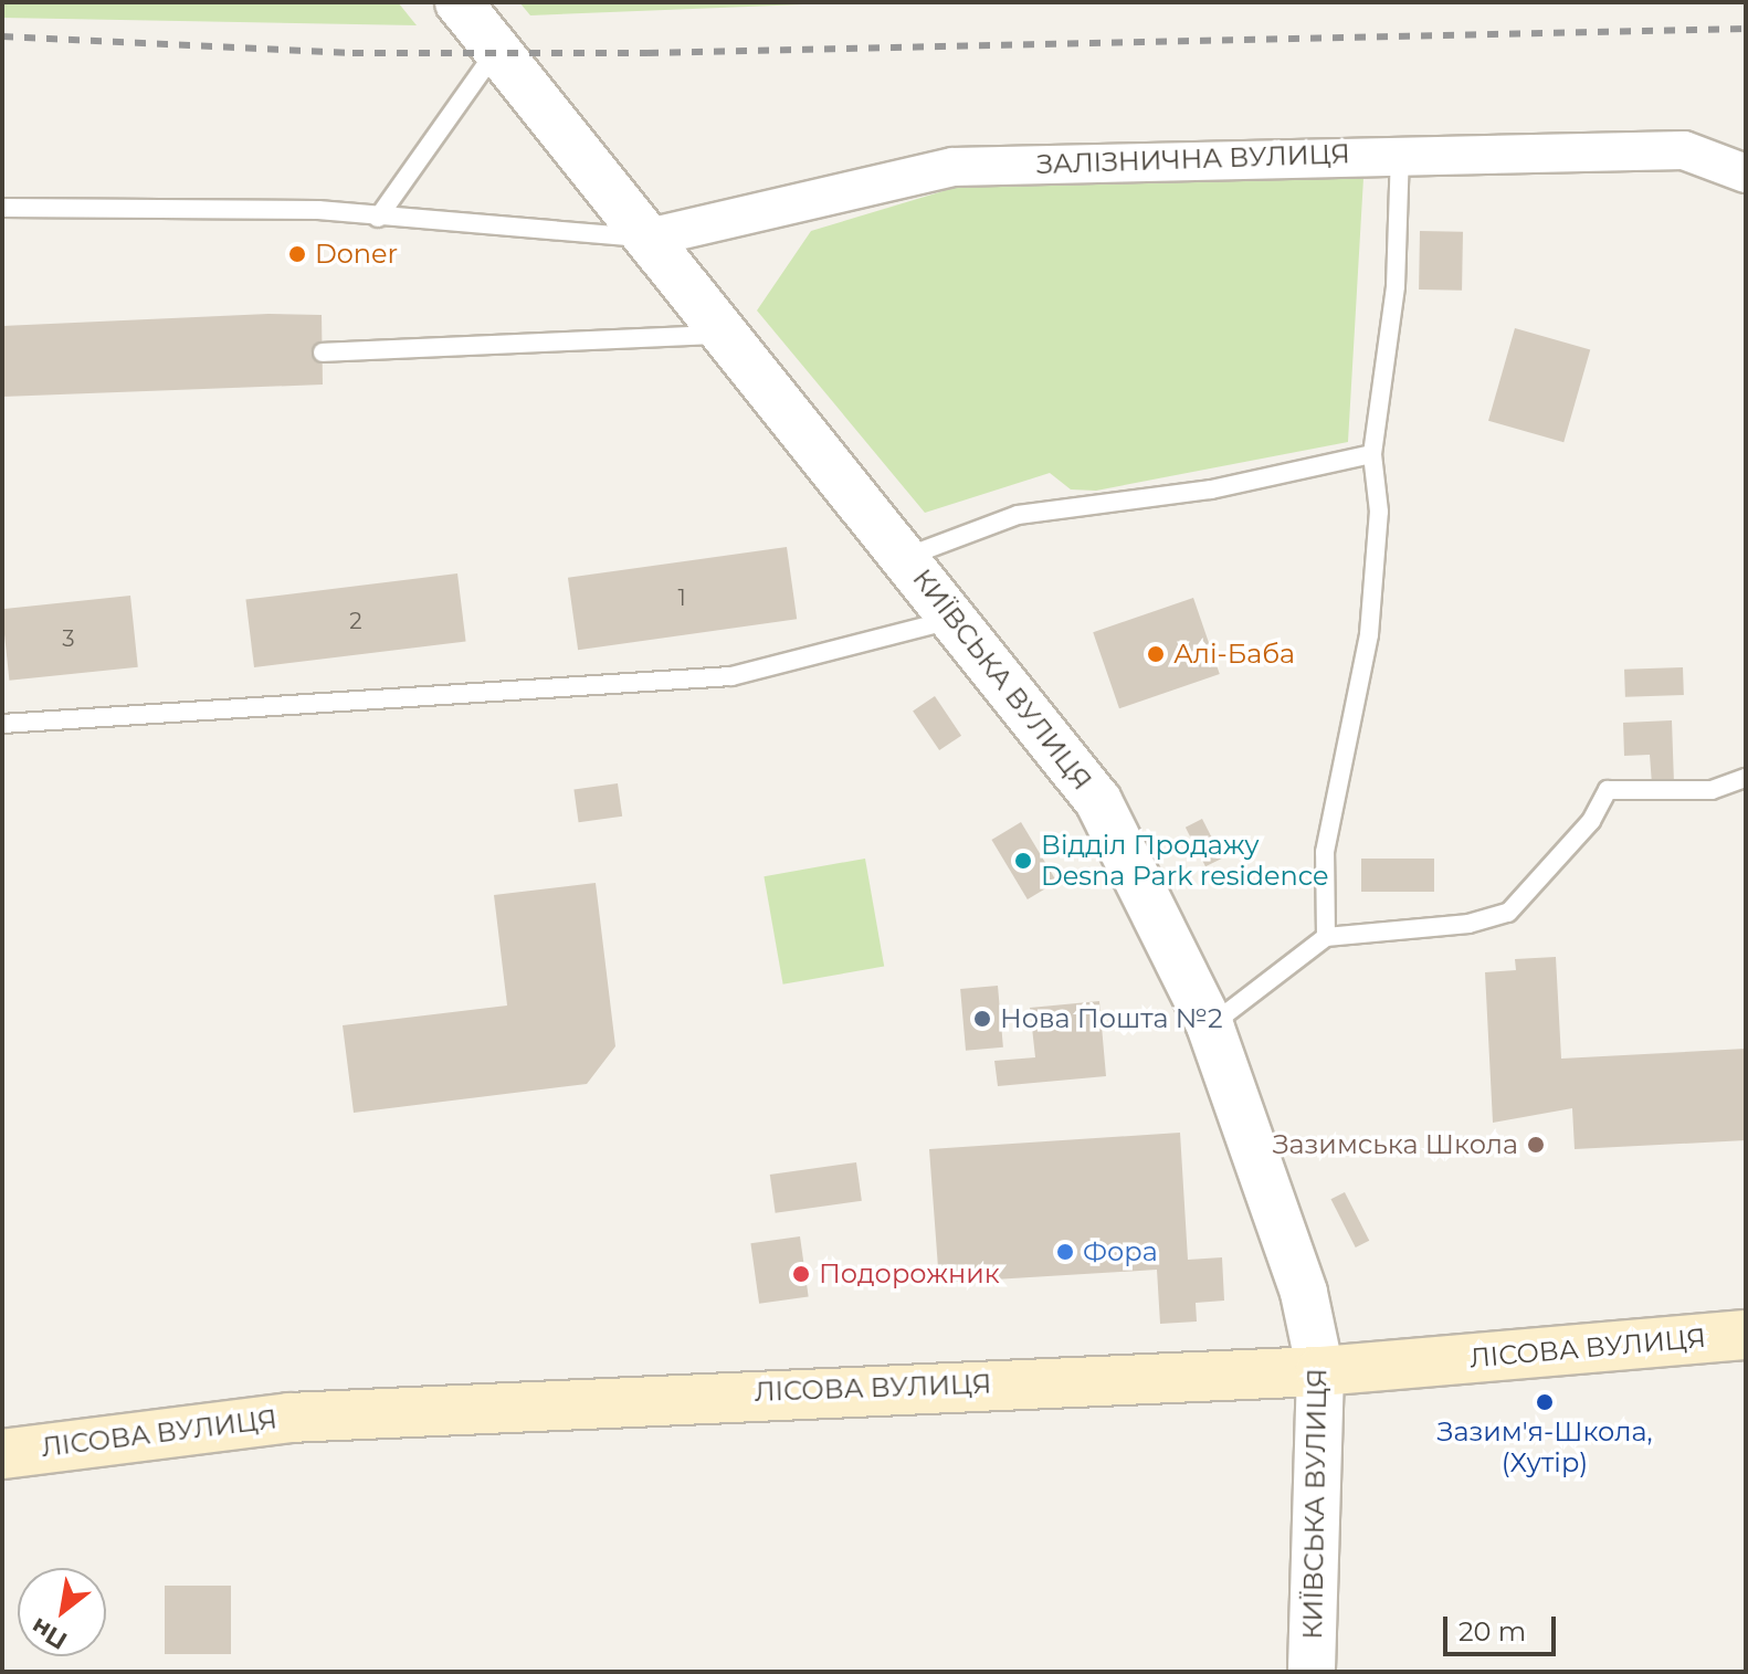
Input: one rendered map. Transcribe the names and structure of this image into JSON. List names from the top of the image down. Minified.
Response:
{"streets":{"main road":["ЛІСОВА ВУЛИЦЯ"],"street":["ЗАЛІЗНИЧНА ВУЛИЦЯ","КИЇВСЬКА ВУЛИЦЯ"]},"crossings":[["ЗАЛІЗНИЧНА ВУЛИЦЯ","КИЇВСЬКА ВУЛИЦЯ"],["КИЇВСЬКА ВУЛИЦЯ","ЛІСОВА ВУЛИЦЯ"]],"places":["Doner","Алі-Баба","Відділ Продажу Desna Park residence","Нова Пошта №2","Зазимська Школа","Фора","Подорожник","Зазим'я-Школа, (Хутір)"],"house_numbers":["1","2","3"],"scale_bar":"20 m","north":"bottom left"}
